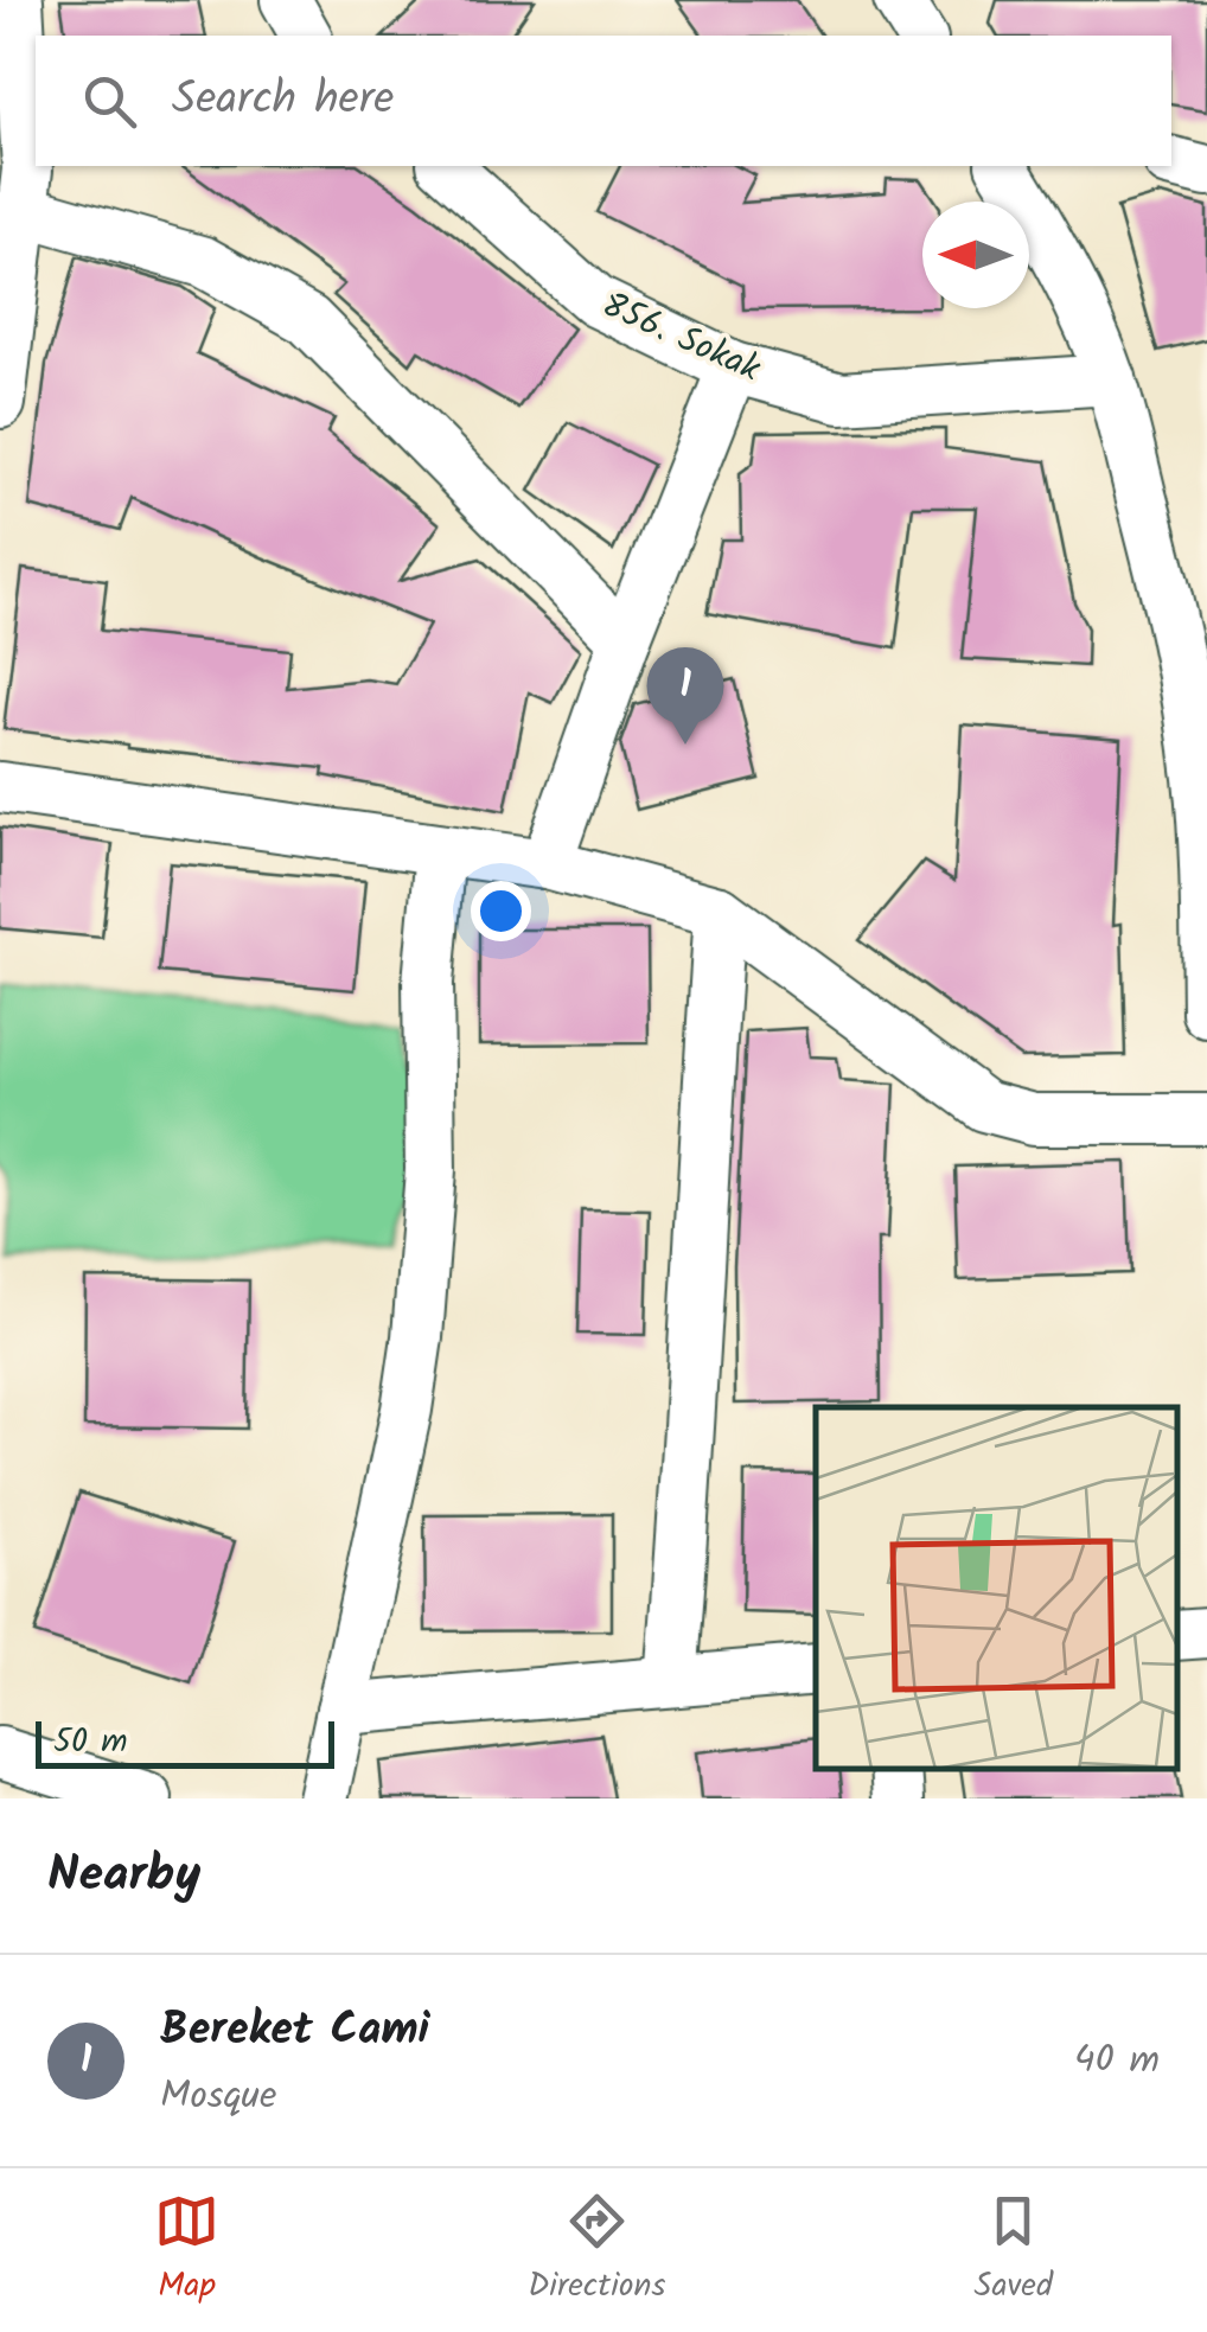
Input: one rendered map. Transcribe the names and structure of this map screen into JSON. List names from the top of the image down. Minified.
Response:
{"streets":{"street":["856. Sokak"]},"scale_bar":"50 m","north":"left","page":{"search":"Search here","pins":"1","scale":"50 m","heading":"Nearby","list":[{"mark":"1","name":"Bereket Cami","note":"Mosque","value":"40 m"}],"nav":["Map","Directions","Saved"]}}
